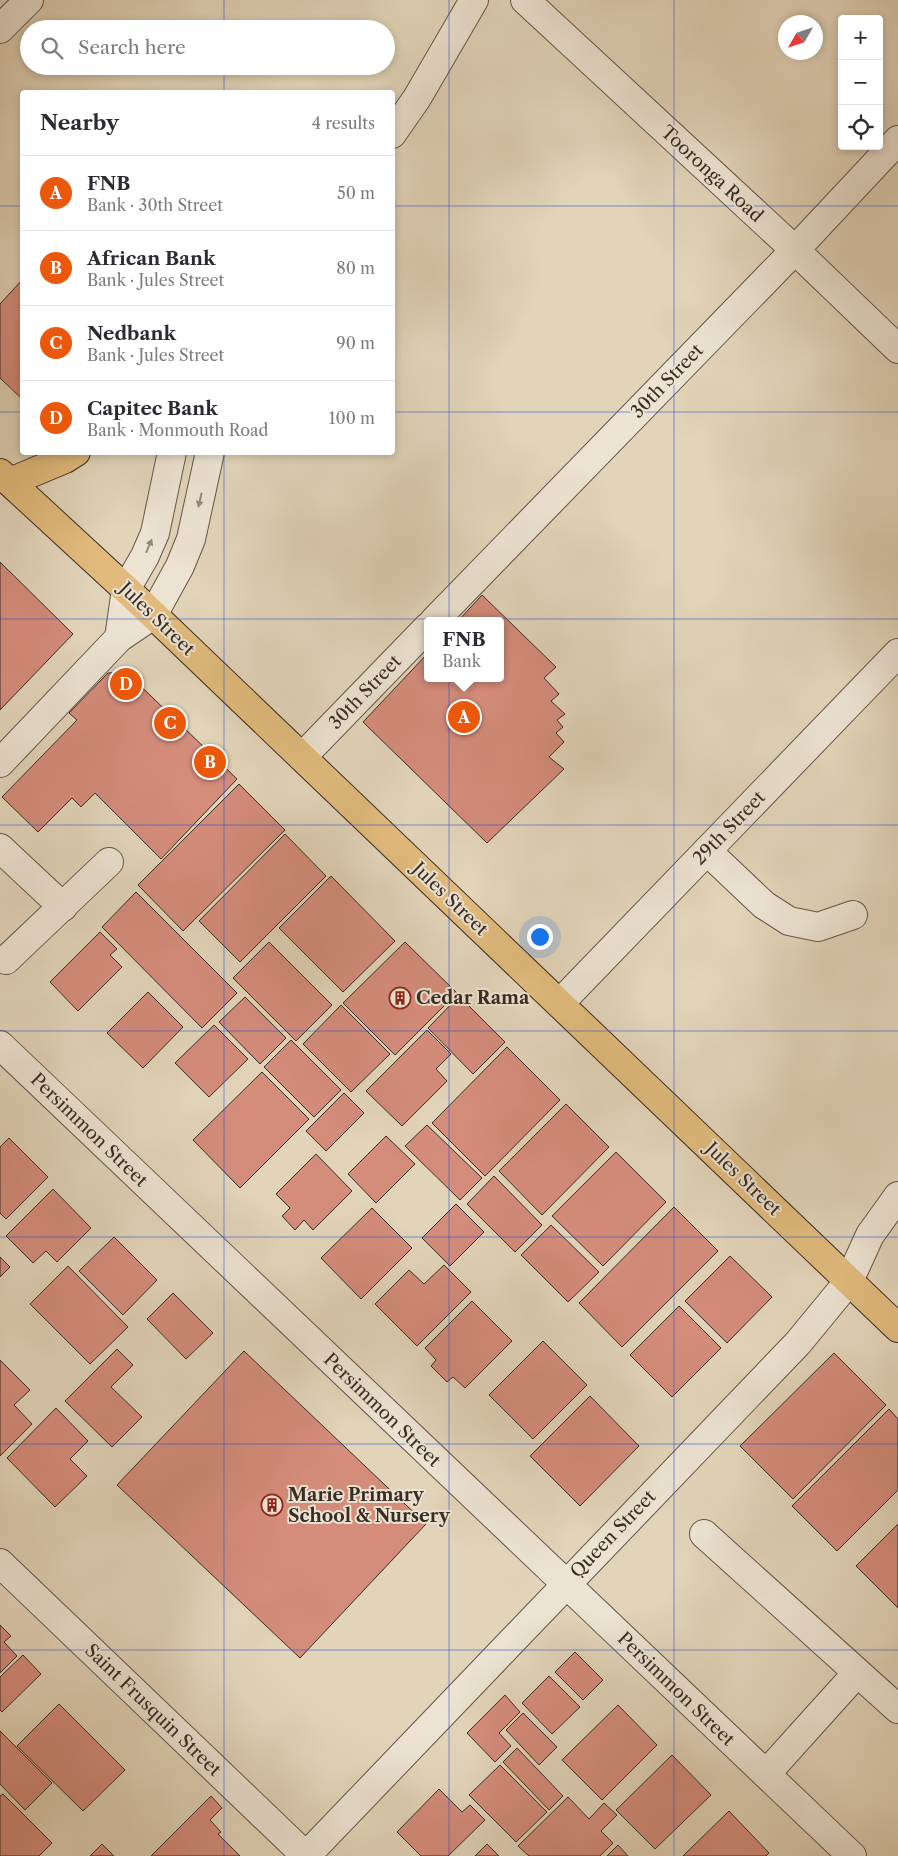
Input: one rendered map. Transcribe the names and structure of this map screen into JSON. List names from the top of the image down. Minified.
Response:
{"streets":{"main road":["Jules Street"],"street":["Tooronga Road","30th Street","29th Street","Persimmon Street","Queen Street","Saint Frusquin Street"]},"crossings":[["Tooronga Road","30th Street"],["30th Street","Jules Street"],["Jules Street","29th Street"],["Jules Street","Queen Street"],["Persimmon Street","Queen Street"],["Queen Street","Saint Frusquin Street"]],"places":{"building":["Cedar Rama","Marie Primary School & Nursery"]},"north":"bottom left","page":{"map_buttons":["+","−"],"search":"Search here","heading":["Nearby","4 results"],"list":[{"mark":"A","name":"FNB","note":"Bank · 30th Street","value":"50 m"},{"mark":"B","name":"African Bank","note":"Bank · Jules Street","value":"80 m"},{"mark":"C","name":"Nedbank","note":"Bank · Jules Street","value":"90 m"},{"mark":"D","name":"Capitec Bank","note":"Bank · Monmouth Road","value":"100 m"}],"popup":["FNB","Bank"],"pins":["D","A","C","B"]}}
